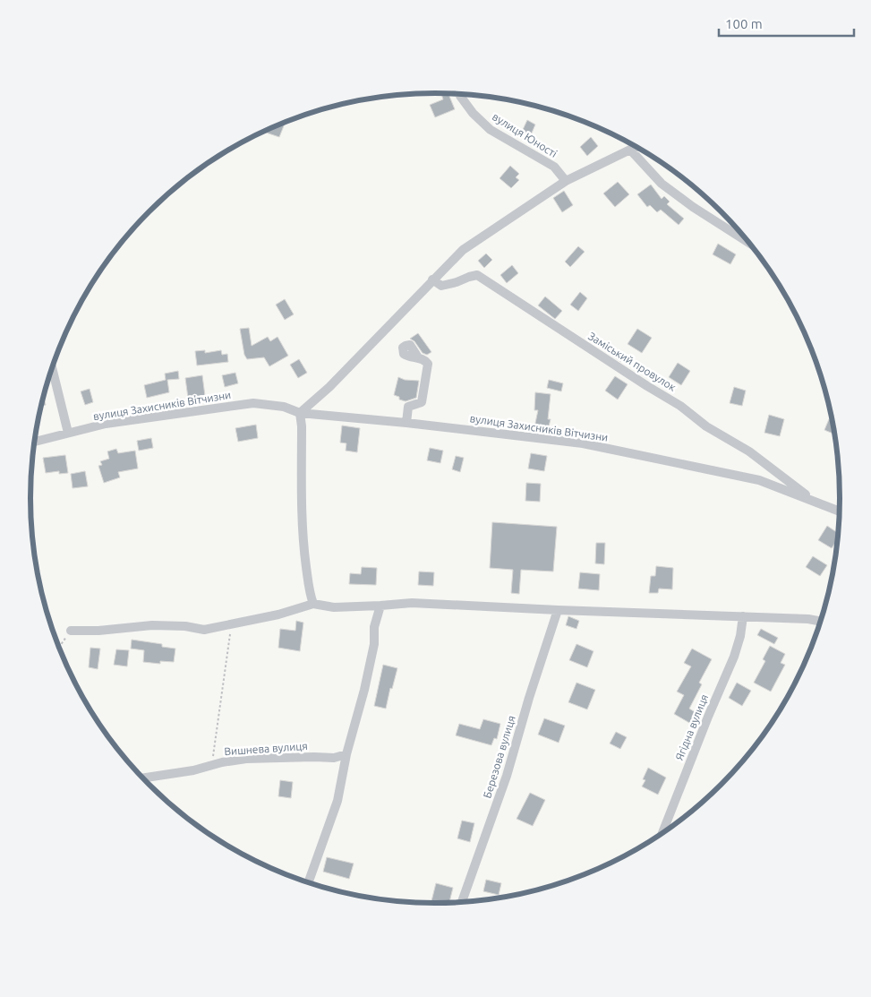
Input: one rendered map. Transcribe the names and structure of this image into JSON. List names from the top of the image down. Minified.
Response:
{"streets":{"street":["вулиця Юності","Заміський провулок","вулиця Захисників Вітчизни","Ягідна вулиця","Вишнева вулиця","Березова вулиця"]},"crossings":[["Заміський провулок","вулиця Захисників Вітчизни"]],"scale_bar":"100 m"}
